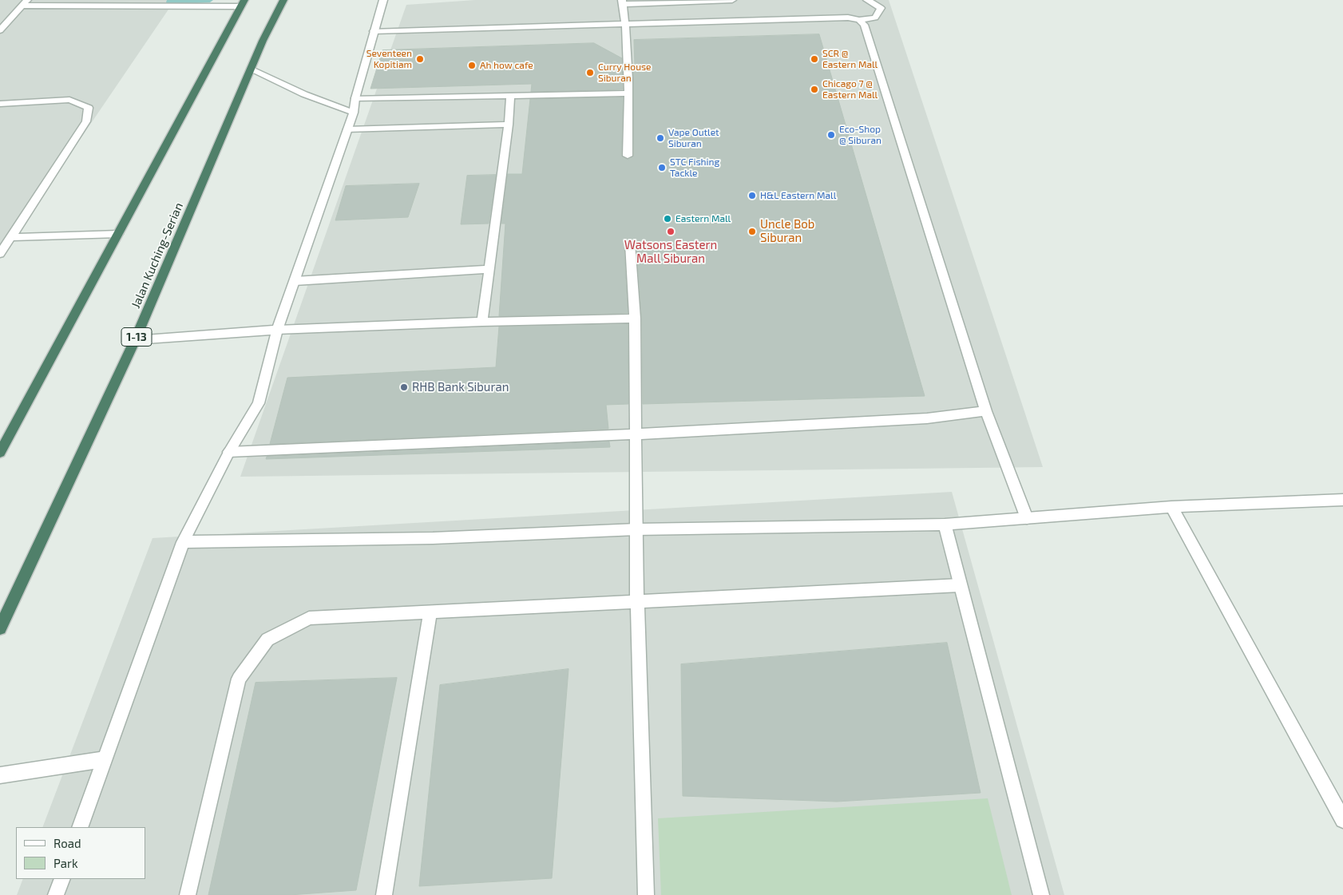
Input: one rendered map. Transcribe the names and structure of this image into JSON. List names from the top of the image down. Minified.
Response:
{"streets":{"highway":["Jalan Kuching-Serian","1-13"]},"places":["Seventeen Kopitiam","SCR @ Eastern Mall","Ah how cafe","Curry House Siburan","Chicago 7 @ Eastern Mall","Eco-Shop @ Siburan","Vape Outlet Siburan","STC Fishing Tackle","H&L Eastern Mall","Eastern Mall","Watsons Eastern Mall Siburan","Uncle Bob Siburan","RHB Bank Siburan"],"legend":["Road","Park"]}
